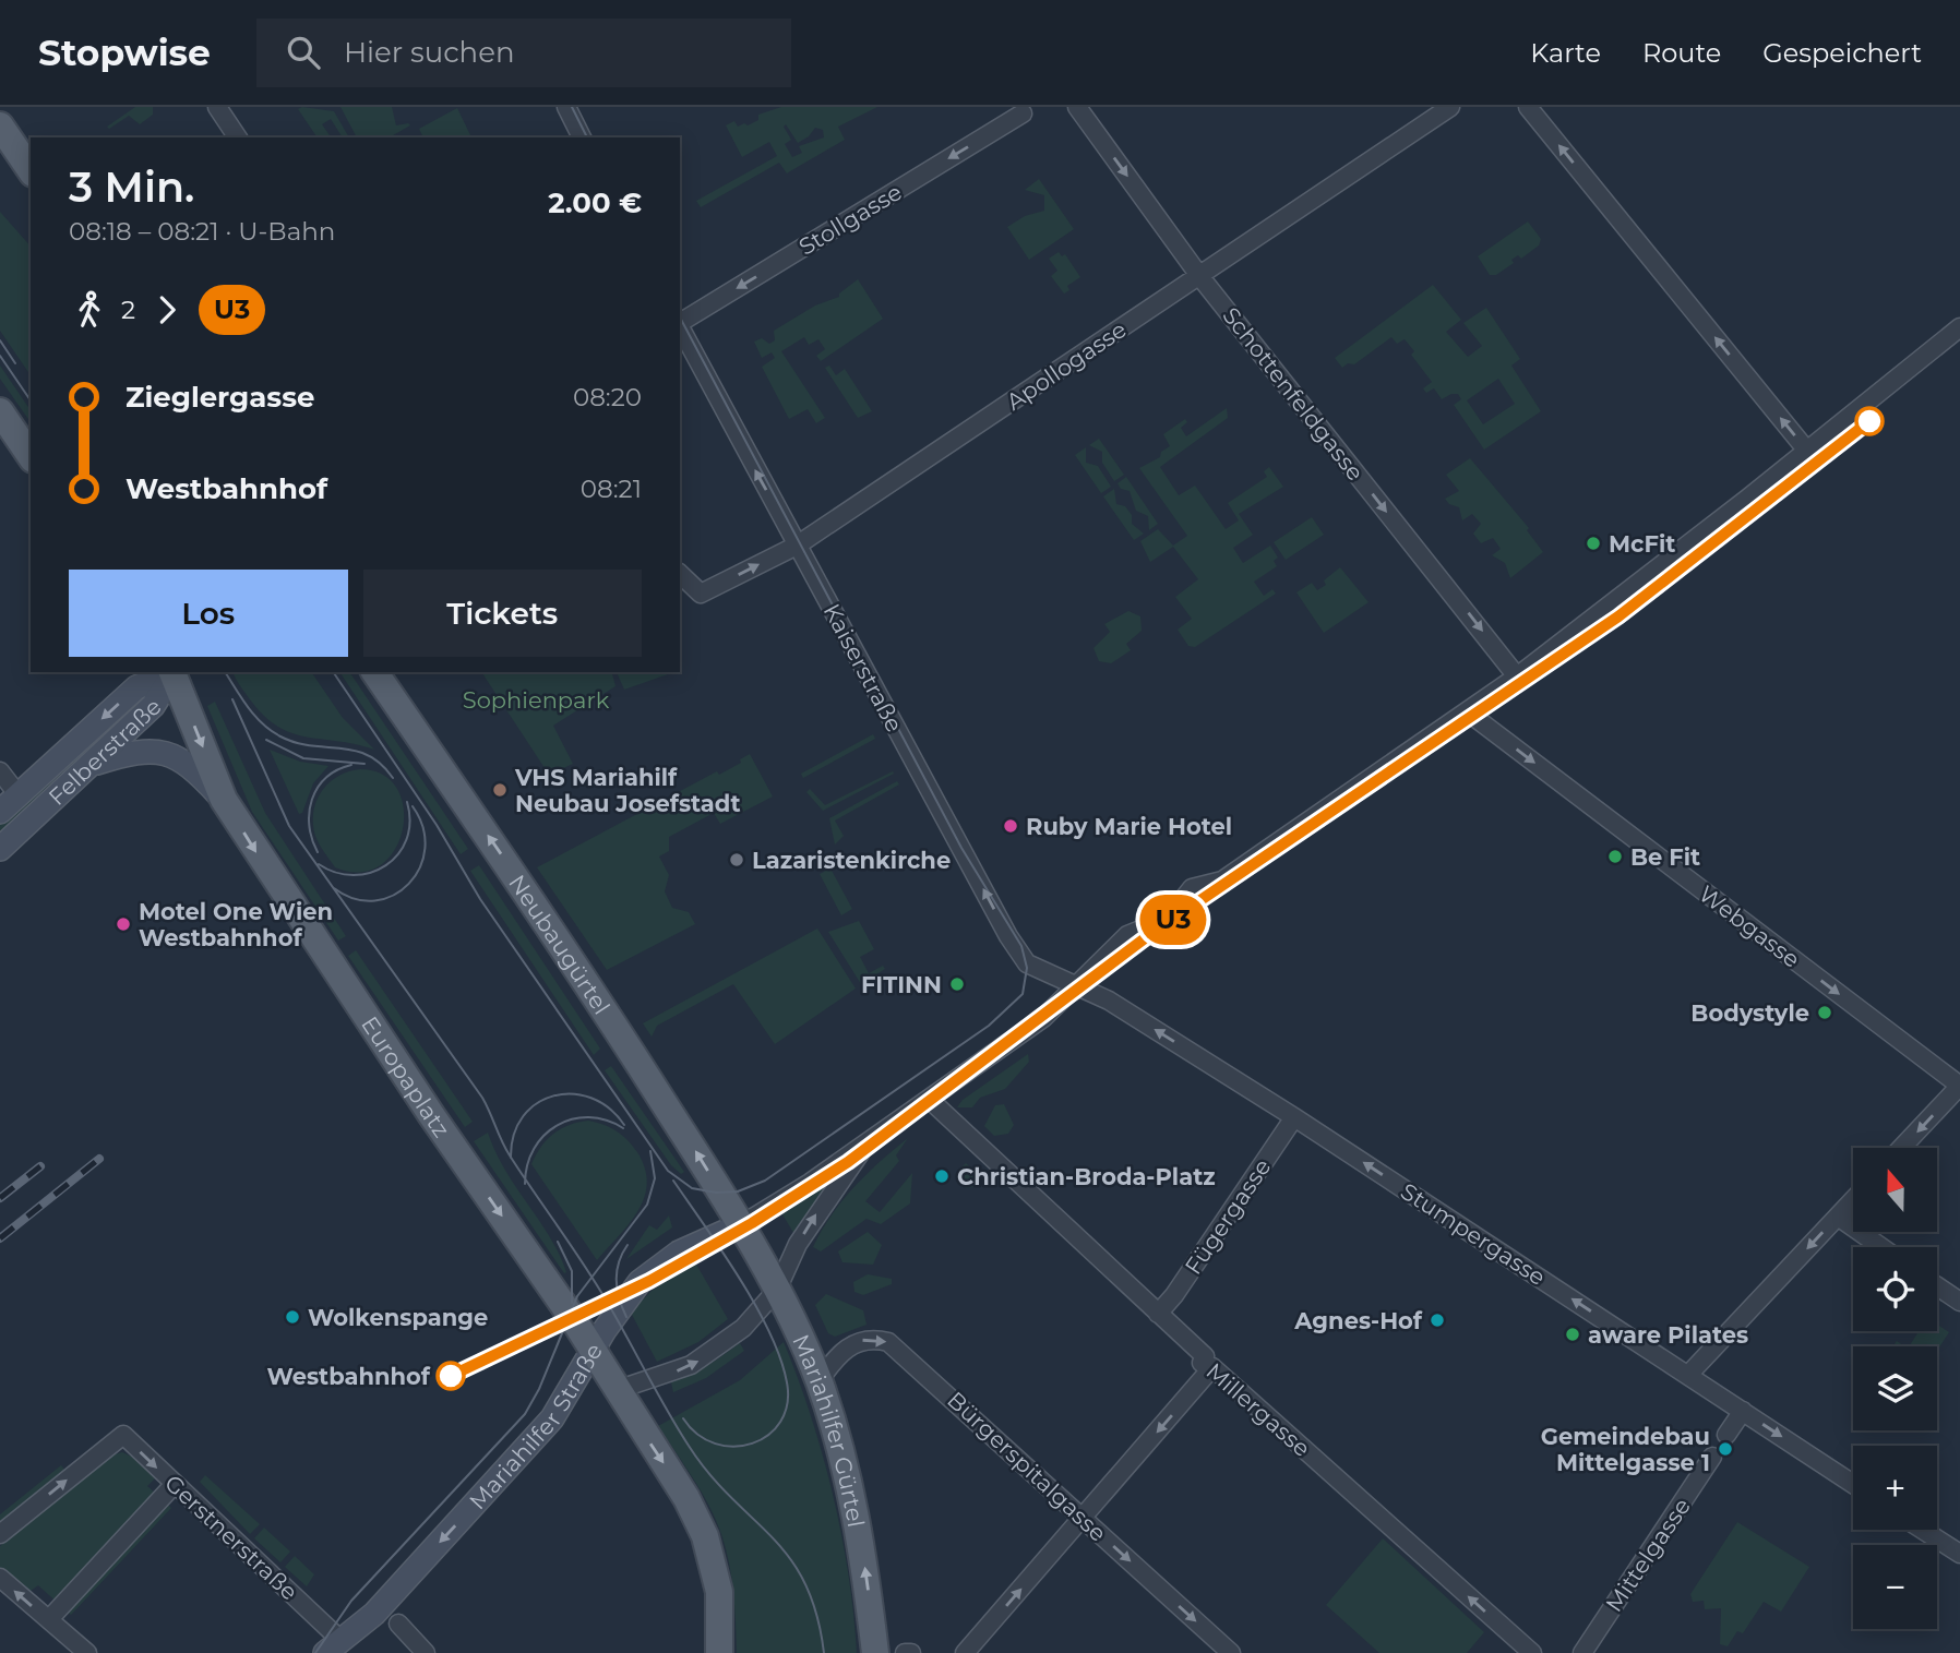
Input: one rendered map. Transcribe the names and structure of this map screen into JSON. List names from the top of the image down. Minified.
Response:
{"streets":{"main road":["Felberstraße","Neubaugürtel","Europaplatz","Mariahilfer Straße","Mariahilfer Gürtel"],"street":["Stollgasse","Apollogasse","Schottenfeldgasse","Kaiserstraße","Webgasse","Fügergasse","Stumpergasse","Millergasse","Bürgerspitalgasse","Gerstnerstraße","Mittelgasse"]},"crossings":[["Apollogasse","Schottenfeldgasse"],["Apollogasse","Kaiserstraße"],["Schottenfeldgasse","Mariahilfer Straße"],["Kaiserstraße","Stumpergasse"],["Kaiserstraße","Mariahilfer Straße"],["Felberstraße","Europaplatz"],["Webgasse","Mariahilfer Straße"],["Neubaugürtel","Mariahilfer Straße"],["Neubaugürtel","Mariahilfer Gürtel"],["Europaplatz","Mariahilfer Straße"],["Fügergasse","Stumpergasse"],["Fügergasse","Millergasse"],["Stumpergasse","Mariahilfer Straße"],["Millergasse","Mariahilfer Straße"],["Mariahilfer Straße","Mariahilfer Gürtel"],["Mariahilfer Straße","Gerstnerstraße"],["Mariahilfer Gürtel","Bürgerspitalgasse"]],"one_way":["Stollgasse","Schottenfeldgasse","Kaiserstraße","Webgasse","Neubaugürtel","Europaplatz","Millergasse","Bürgerspitalgasse"],"parks":["Sophienpark"],"places":["McFit","VHS Mariahilf Neubau Josefstadt","Ruby Marie Hotel","Be Fit","Lazaristenkirche","Motel One Wien Westbahnhof","FITINN","Bodystyle","Christian-Broda-Platz","Wolkenspange","Agnes-Hof","aware Pilates","Westbahnhof","Gemeindebau Mittelgasse 1"],"lines":["metro line U3"],"north":"top","page":{"header":"Stopwise","search":"Hier suchen","nav":["Karte","Route","Gespeichert"],"on_map":"U3","heading":["3 Min.","08:18 – 08:21 · U-Bahn","2.00 €"],"legs":["2","U3"],"list":[{"name":"Zieglergasse","value":"08:20"},{"name":"Westbahnhof","value":"08:21"}],"buttons":["Los","Tickets"],"map_buttons":["+","−"]}}
